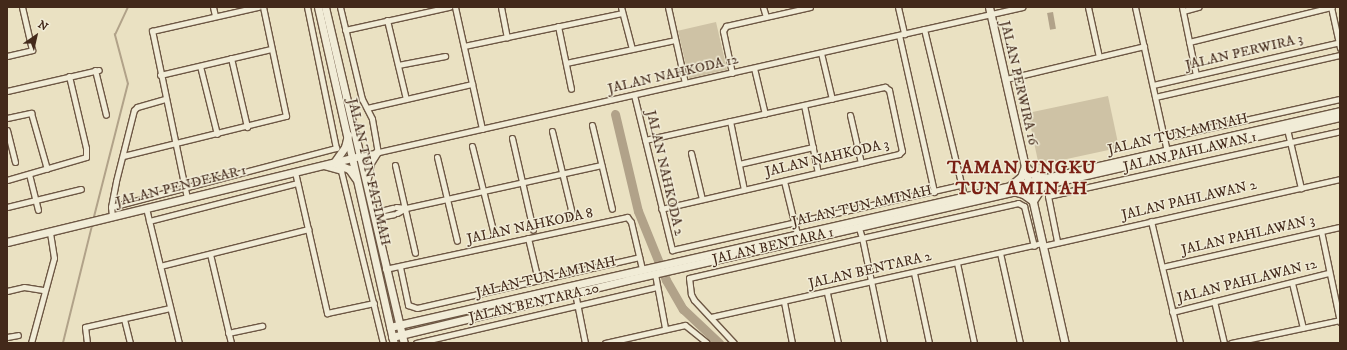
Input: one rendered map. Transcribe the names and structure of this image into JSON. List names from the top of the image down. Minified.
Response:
{"streets":{"main road":["JALAN PERWIRA 16","JALAN TUN AMINAH","JALAN TUN FATIMAH","JALAN PENDEKAR 1"],"street":["JALAN PERWIRA 3","JALAN NAHKODA 12","JALAN PAHLAWAN 1","JALAN NAHKODA 3","JALAN NAHKODA 2","JALAN PAHLAWAN 2","JALAN NAHKODA 8","JALAN PAHLAWAN 3","JALAN BENTARA 1","JALAN BENTARA 2","JALAN PAHLAWAN 12","JALAN BENTARA 20"]},"crossings":[["JALAN NAHKODA 12","JALAN PERWIRA 16"],["JALAN NAHKODA 12","JALAN TUN FATIMAH"],["JALAN NAHKODA 12","JALAN NAHKODA 2"],["JALAN NAHKODA 12","JALAN PENDEKAR 1"],["JALAN PERWIRA 16","JALAN TUN AMINAH"],["JALAN PERWIRA 16","JALAN PAHLAWAN 2"],["JALAN PERWIRA 16","JALAN BENTARA 2"],["JALAN TUN AMINAH","JALAN TUN FATIMAH"],["JALAN TUN AMINAH","JALAN NAHKODA 8"],["JALAN PAHLAWAN 1","JALAN PAHLAWAN 2"],["JALAN NAHKODA 3","JALAN NAHKODA 2"],["JALAN TUN FATIMAH","JALAN PENDEKAR 1"],["JALAN TUN FATIMAH","JALAN NAHKODA 8"],["JALAN PAHLAWAN 2","JALAN BENTARA 2"],["JALAN BENTARA 1","JALAN BENTARA 2"]],"districts":["TAMAN UNGKU TUN AMINAH"],"north":"top right"}
